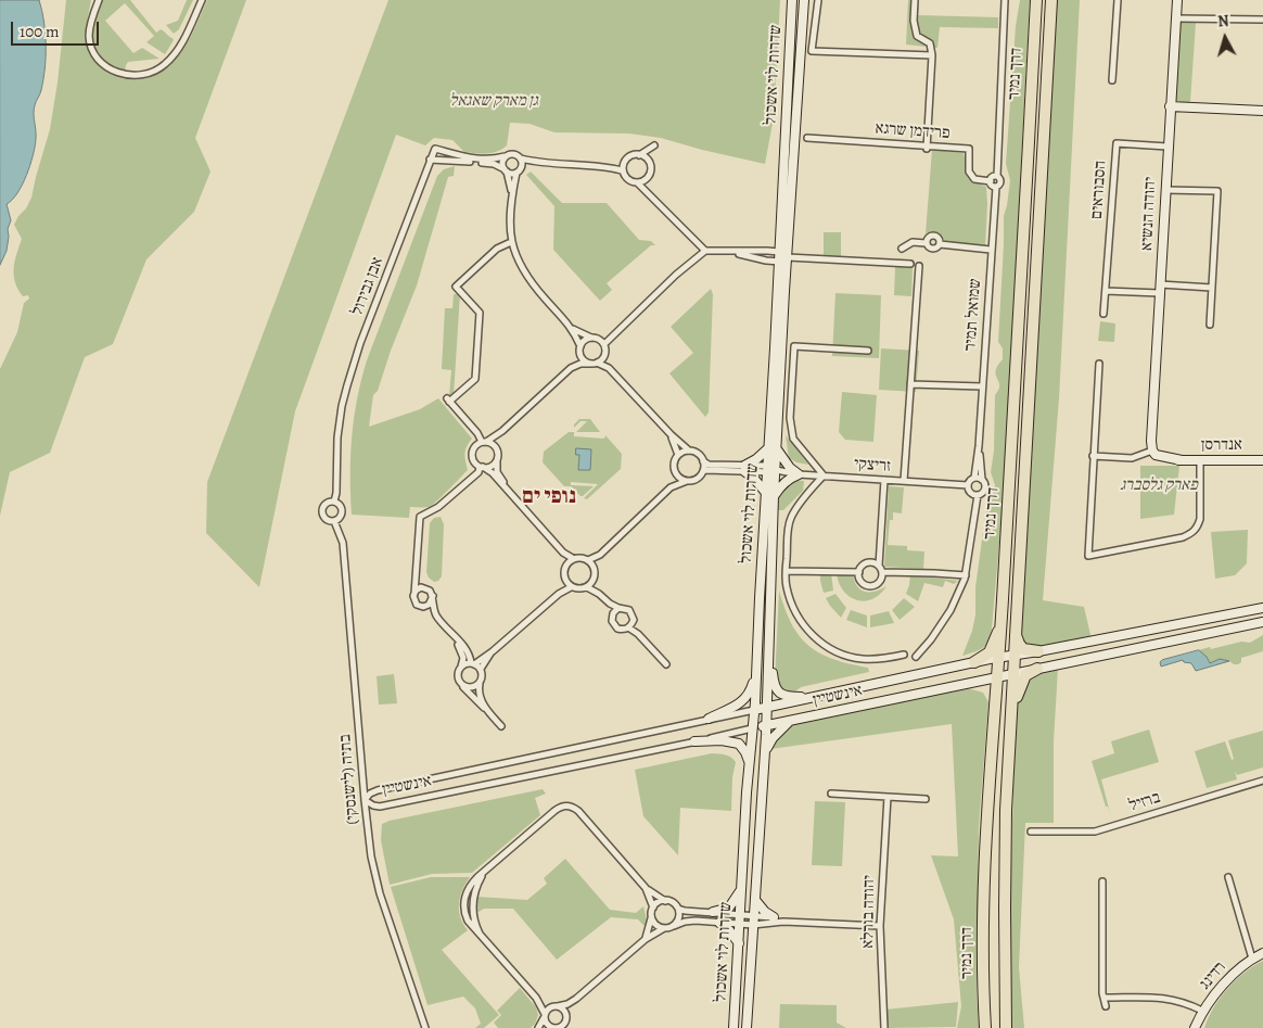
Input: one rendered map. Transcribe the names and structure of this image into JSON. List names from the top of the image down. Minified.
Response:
{"streets":{"highway":["דרך נמיר"],"street":["שדרות לוי אשכול","פרידמן שרגא","הסבוראים","יהודה הנשיא","אבן גבירול","שמואל תמיר","אנדרסן","זריצקי","אינשטיין","בתיה (לישנסקי)","ברזיל","יהודה בורלא","רדינג"]},"crossings":[["דרך נמיר","אינשטיין"],["שדרות לוי אשכול","זריצקי"],["שדרות לוי אשכול","אינשטיין"],["פרידמן שרגא","שמואל תמיר"],["הסבוראים","יהודה הנשיא"],["יהודה הנשיא","אנדרסן"],["אבן גבירול","בתיה (לישנסקי)"],["שמואל תמיר","זריצקי"],["אינשטיין","בתיה (לישנסקי)"]],"districts":["נופי ים"],"parks":["גן מארק שאגאל","פארק גלסברג"],"scale_bar":"100 m","north":"top"}
